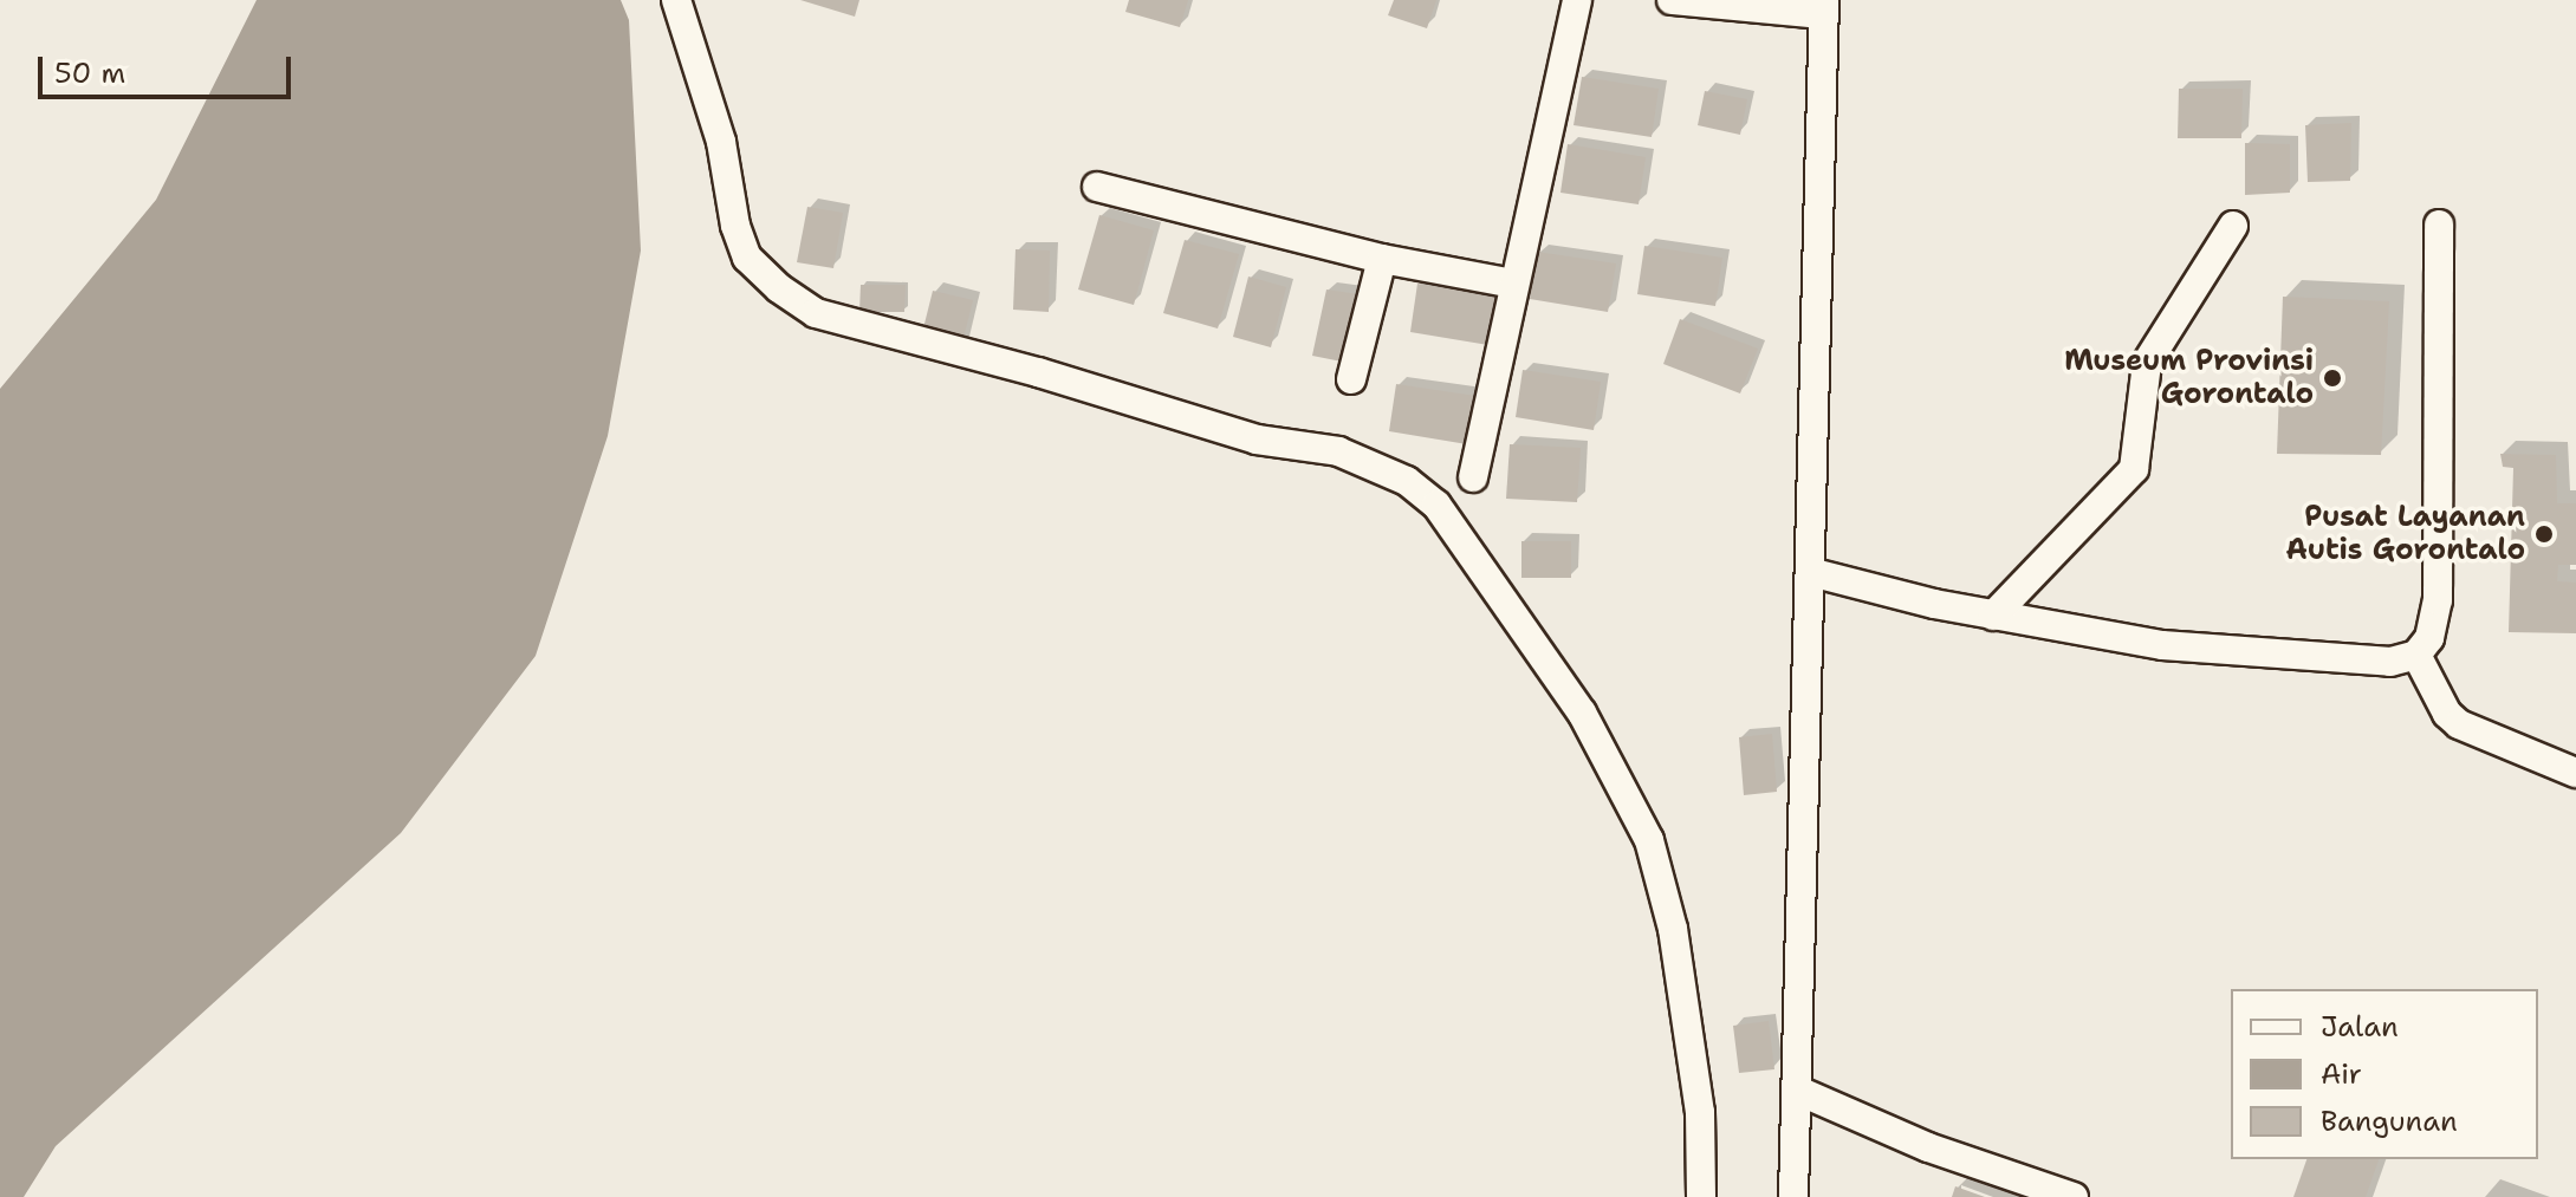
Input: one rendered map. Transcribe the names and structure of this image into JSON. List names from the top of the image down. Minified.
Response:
{"places":["Museum Provinsi Gorontalo","Pusat Layanan Autis Gorontalo"],"legend":["Jalan","Air","Bangunan"],"scale_bar":"50 m"}
